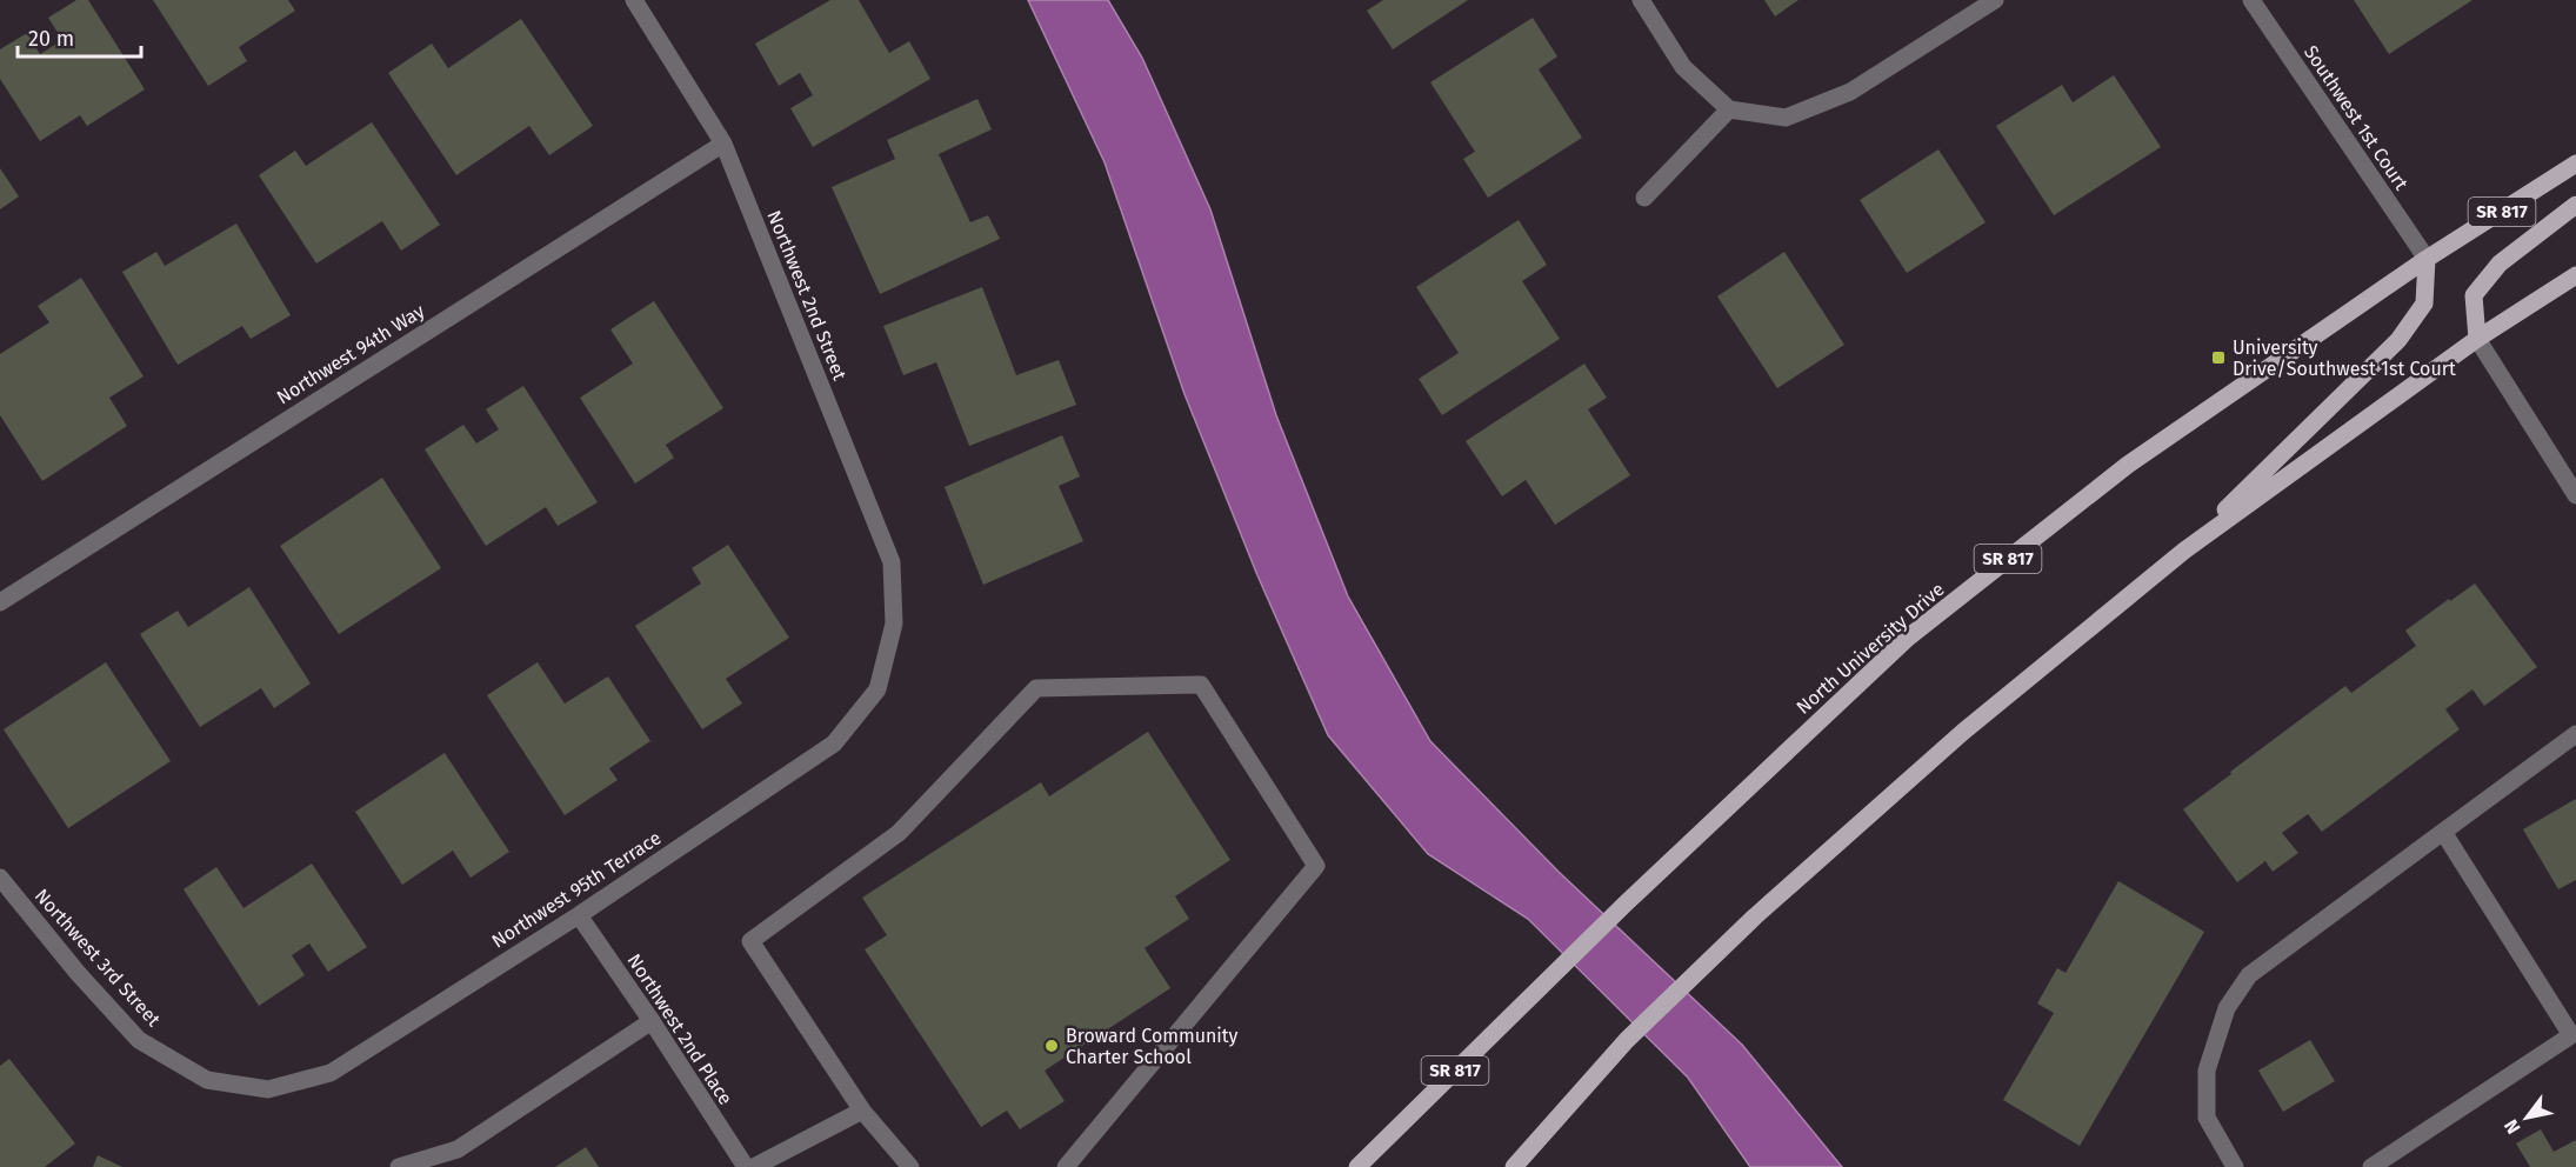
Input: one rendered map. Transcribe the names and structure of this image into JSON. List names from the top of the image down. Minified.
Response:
{"streets":{"main road":["SR 817","North University Drive"],"street":["Southwest 1st Court","Northwest 2nd Street","Northwest 94th Way","Northwest 95th Terrace","Northwest 3rd Street","Northwest 2nd Place"]},"crossings":[["Southwest 1st Court","North University Drive"],["Northwest 2nd Street","Northwest 94th Way"],["Northwest 2nd Street","Northwest 95th Terrace"],["Northwest 95th Terrace","Northwest 3rd Street"],["Northwest 95th Terrace","Northwest 2nd Place"]],"places":{"transit":["University Drive/Southwest 1st Court"],"other":["Broward Community Charter School"]},"scale_bar":"20 m","north":"bottom left"}
